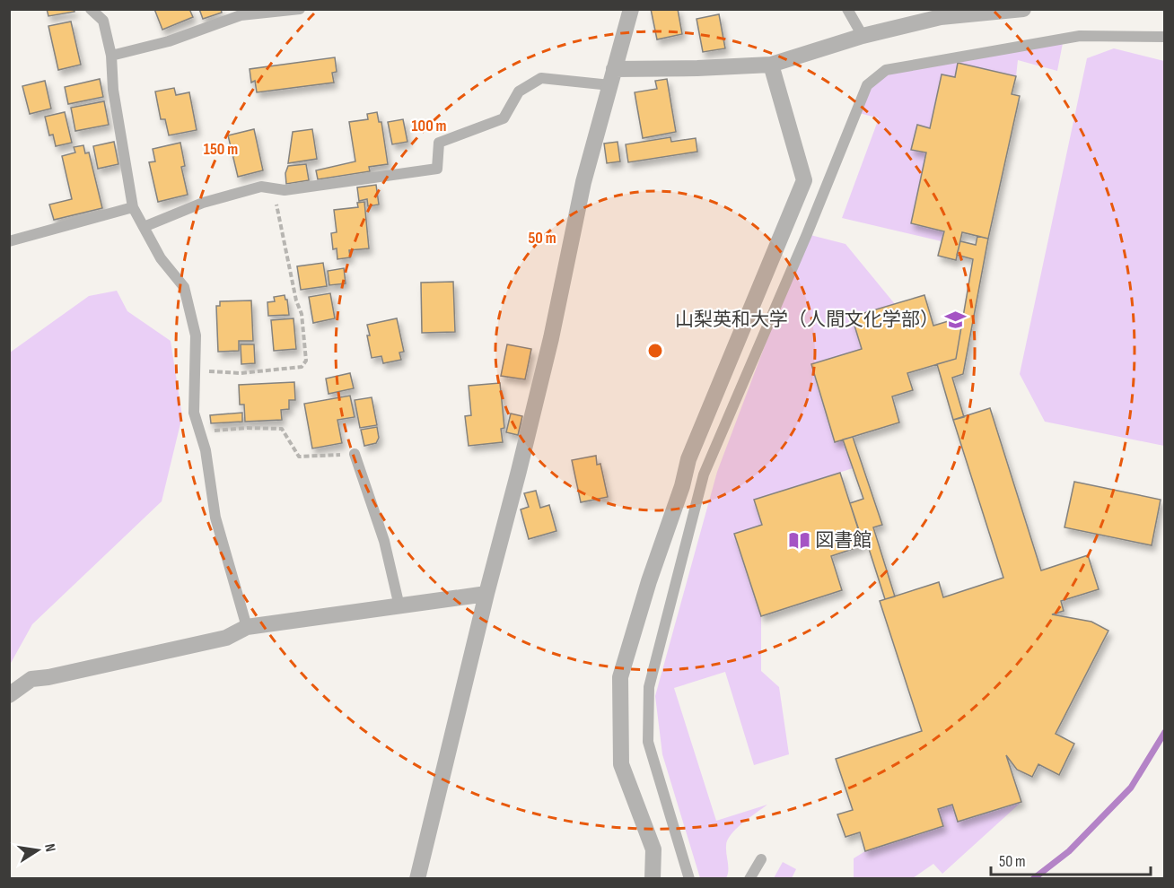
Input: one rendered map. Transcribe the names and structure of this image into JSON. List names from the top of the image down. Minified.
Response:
{"places":{"school or university":["山梨英和大学（人間文化学部）"],"library":["図書館"]},"scale_bar":"50 m","north":"right","rings":["100 m","150 m","50 m"]}
